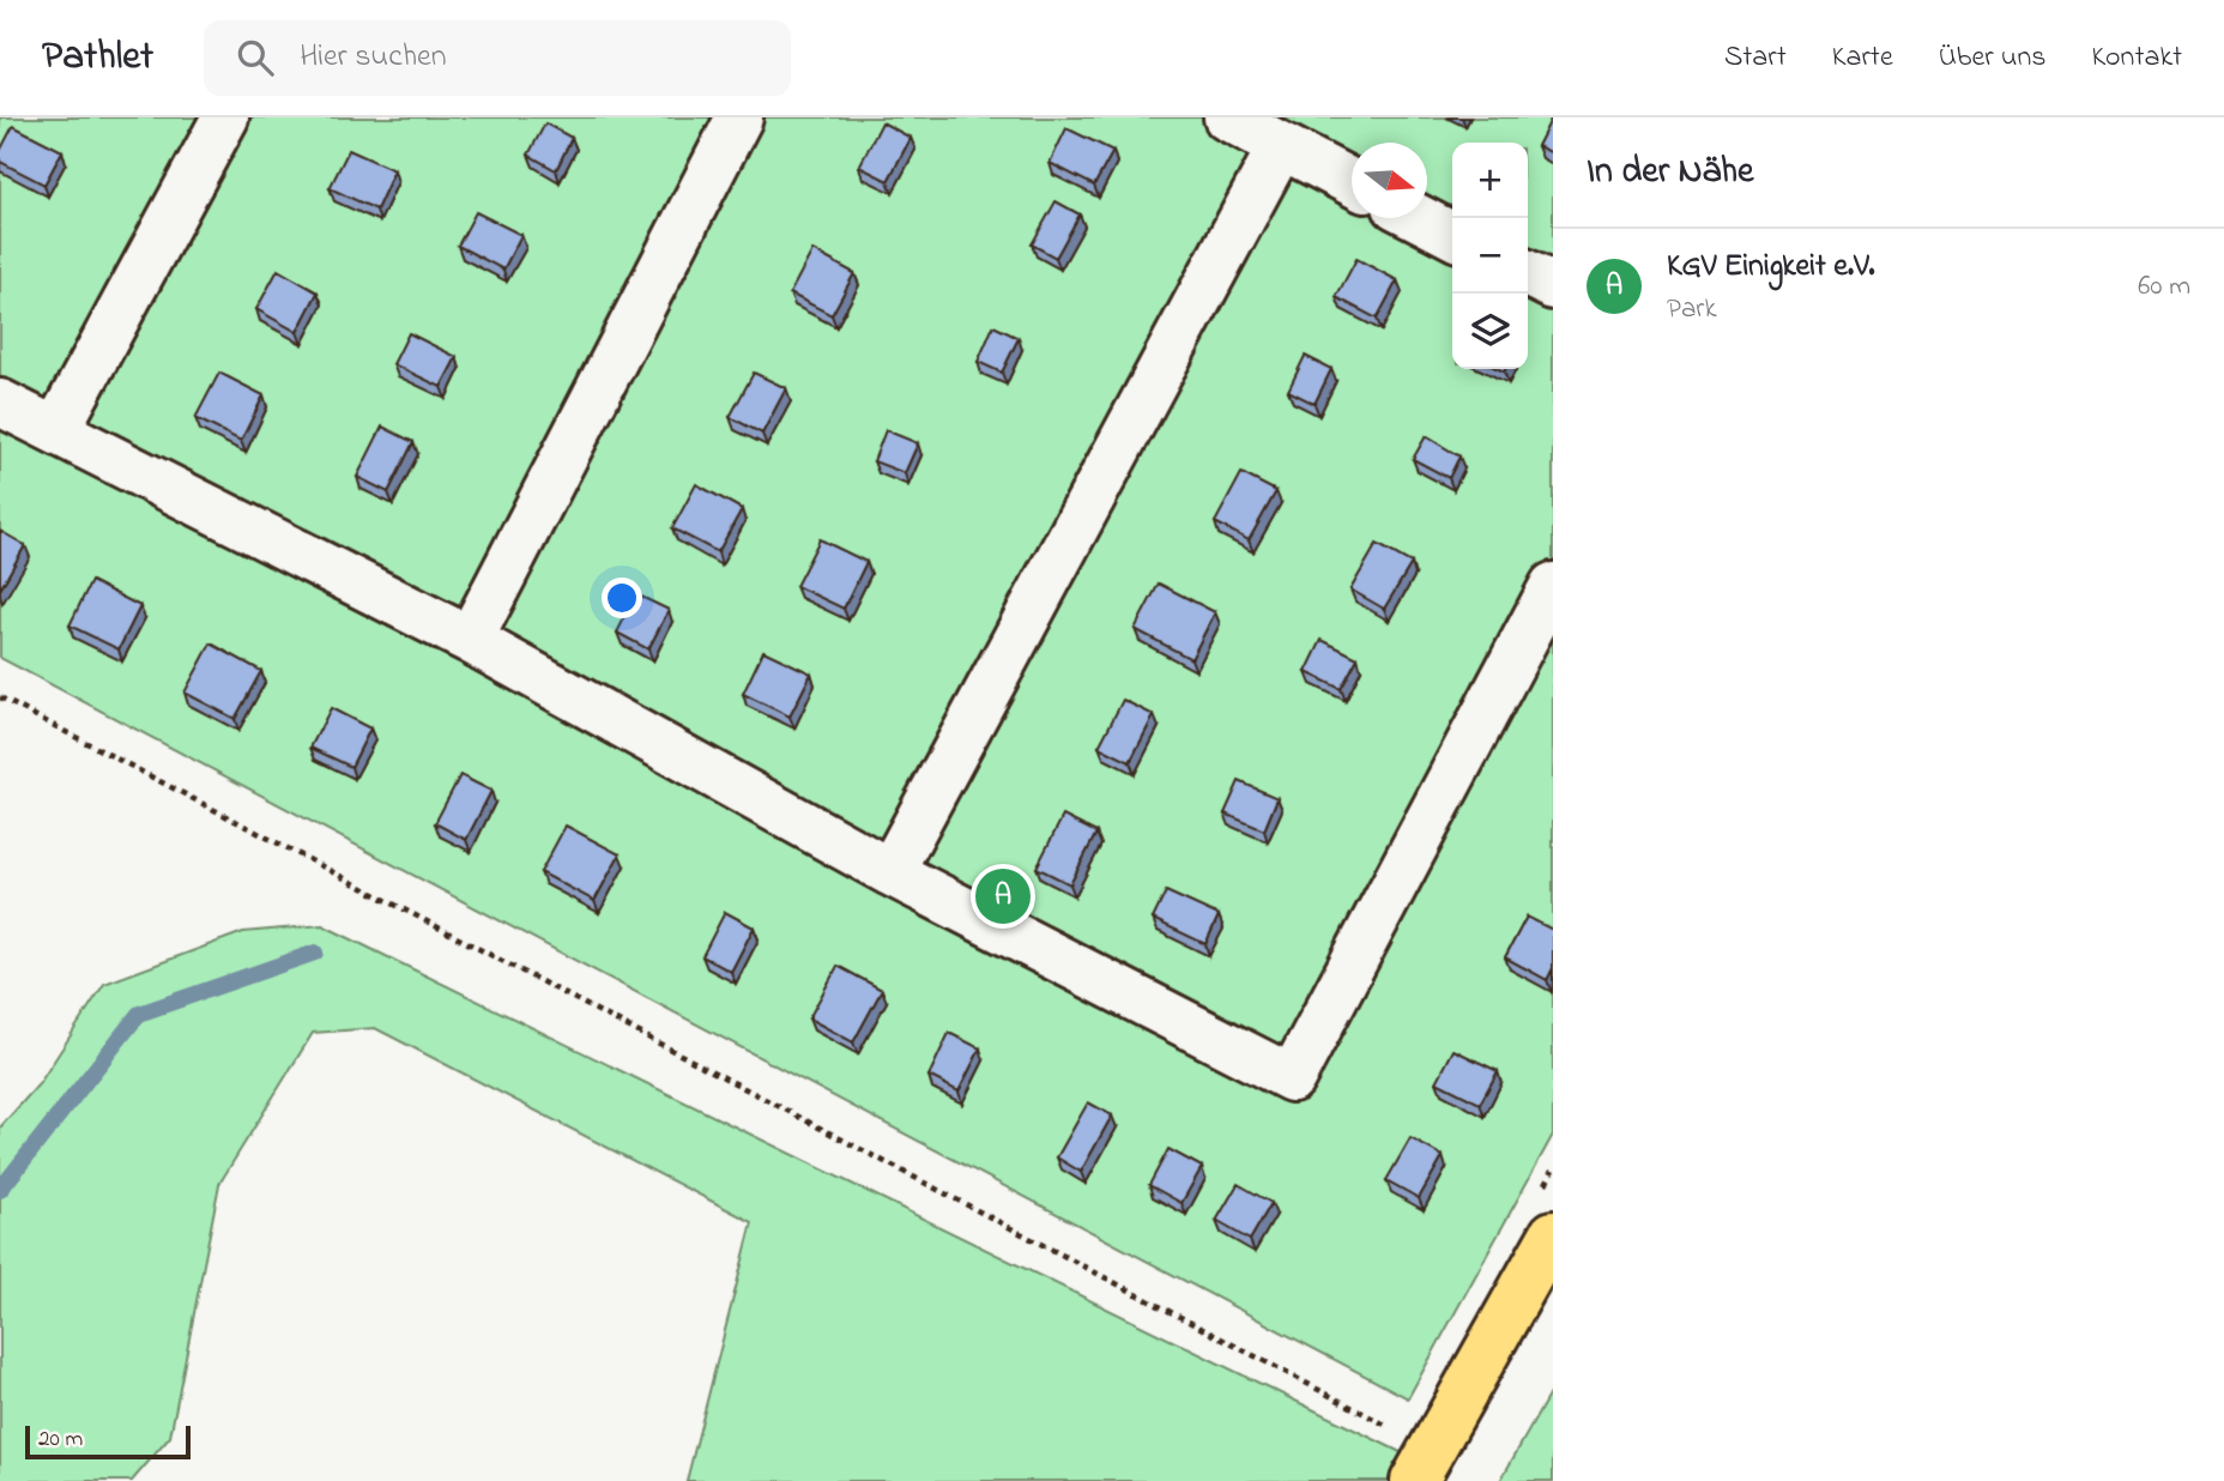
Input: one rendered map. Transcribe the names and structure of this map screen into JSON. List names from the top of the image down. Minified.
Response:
{"scale_bar":"20 m","north":"right","page":{"header":"Pathlet","search":"Hier suchen","nav":["Start","Karte","Über uns","Kontakt"],"heading":"In der Nähe","map_buttons":["+","−"],"list":[{"mark":"A","name":"KGV Einigkeit e.V.","note":"Park","value":"60 m"}],"pins":"A","scale":"20 m"}}
